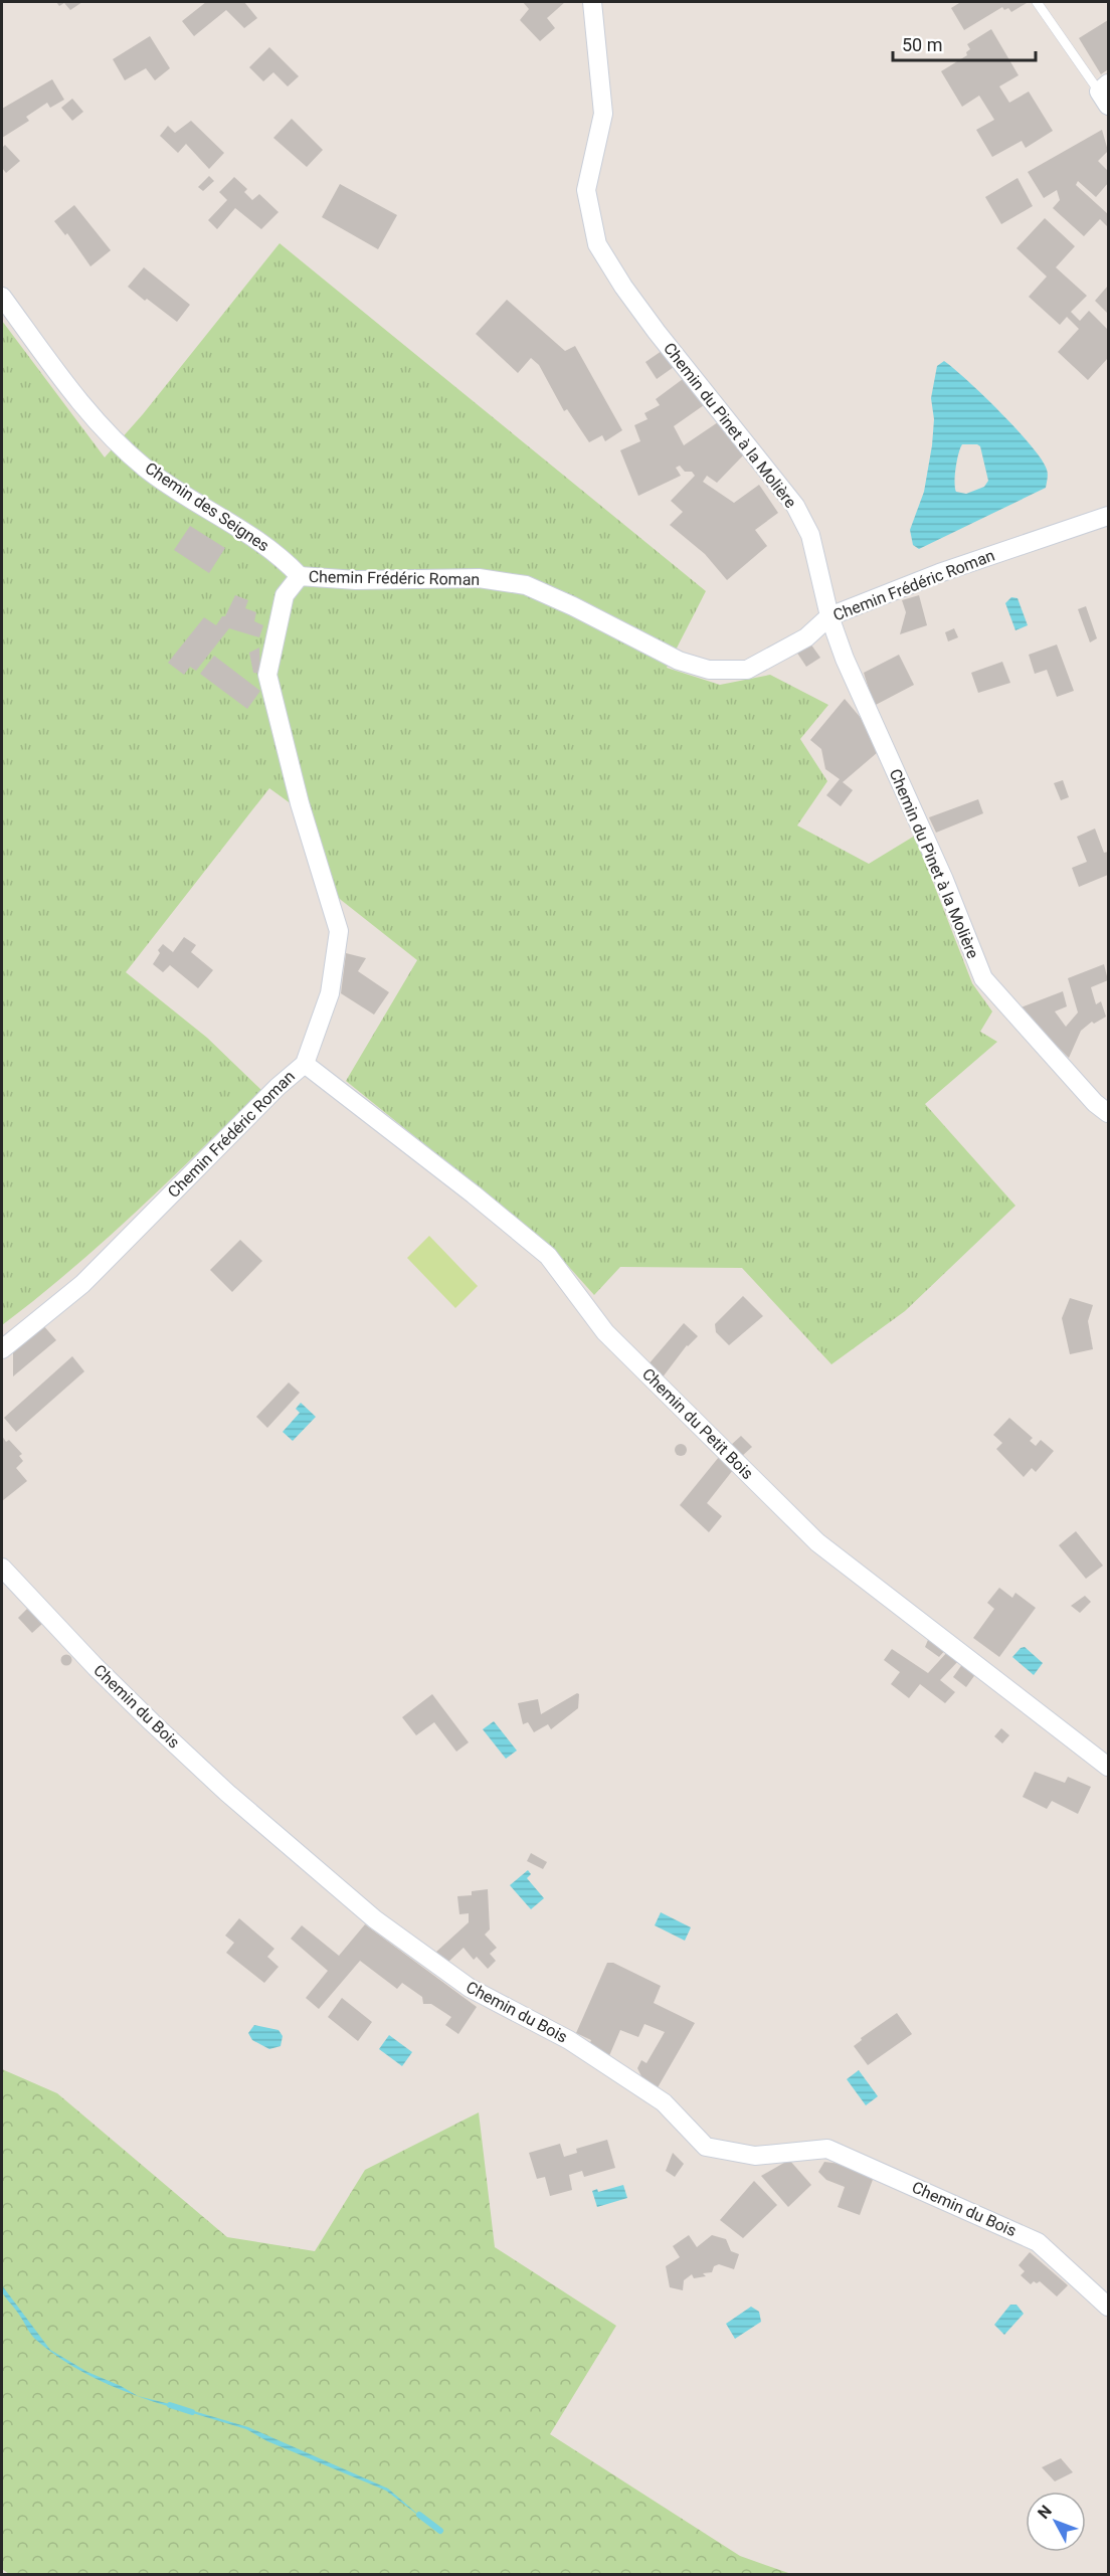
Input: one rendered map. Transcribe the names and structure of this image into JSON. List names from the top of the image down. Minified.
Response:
{"streets":{"street":["Chemin du Pinet à la Molière","Chemin des Seignes","Chemin Frédéric Roman","Chemin du Petit Bois","Chemin du Bois"]},"crossings":[["Chemin du Pinet à la Molière","Chemin Frédéric Roman"],["Chemin des Seignes","Chemin Frédéric Roman"],["Chemin Frédéric Roman","Chemin du Petit Bois"]],"scale_bar":"50 m","north":"top left"}
